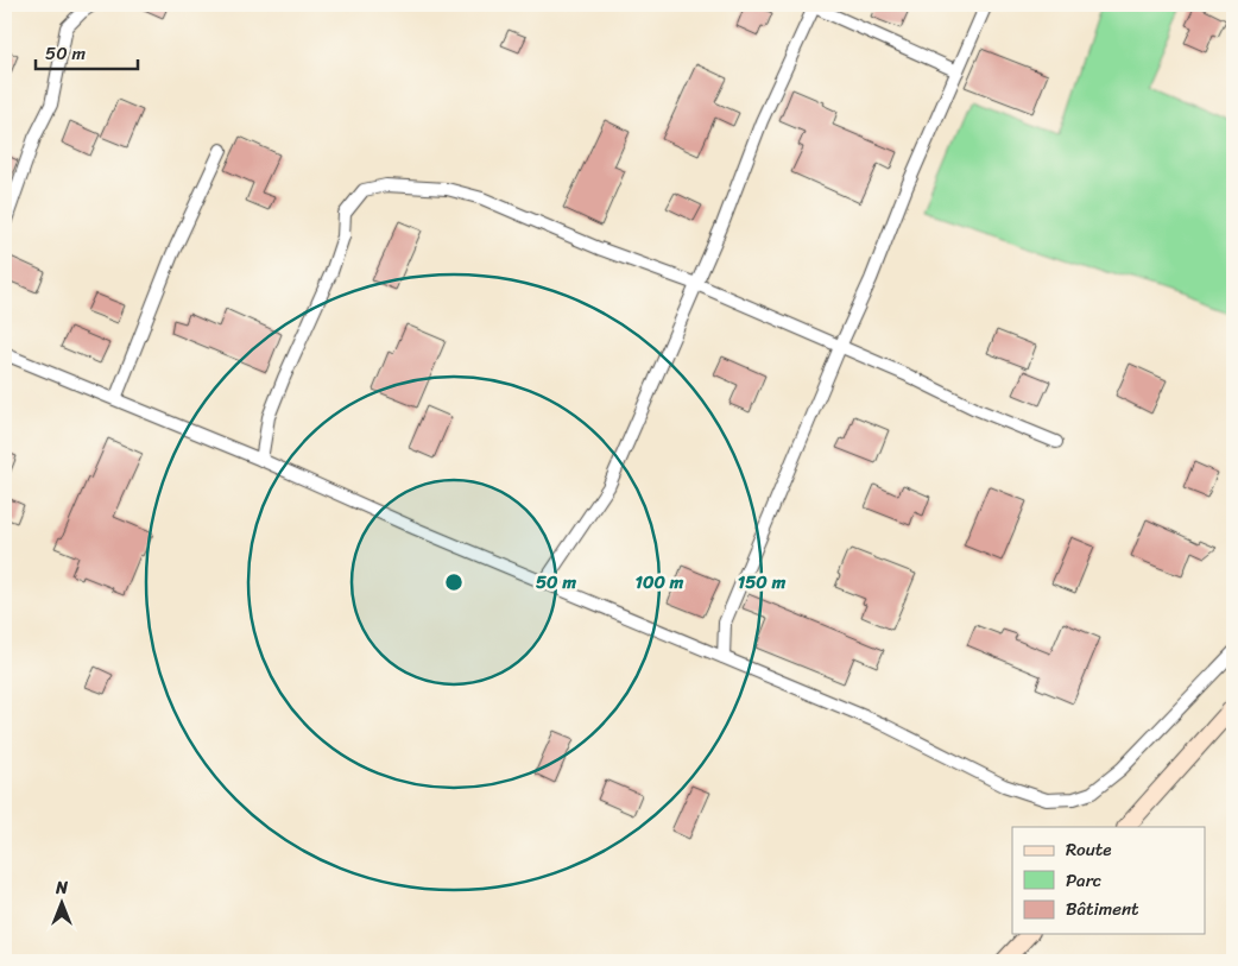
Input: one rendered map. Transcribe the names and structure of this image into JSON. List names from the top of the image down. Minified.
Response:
{"legend":["Route","Parc","Bâtiment"],"scale_bar":"50 m","north":"top","rings":["50 m","100 m","150 m"]}
